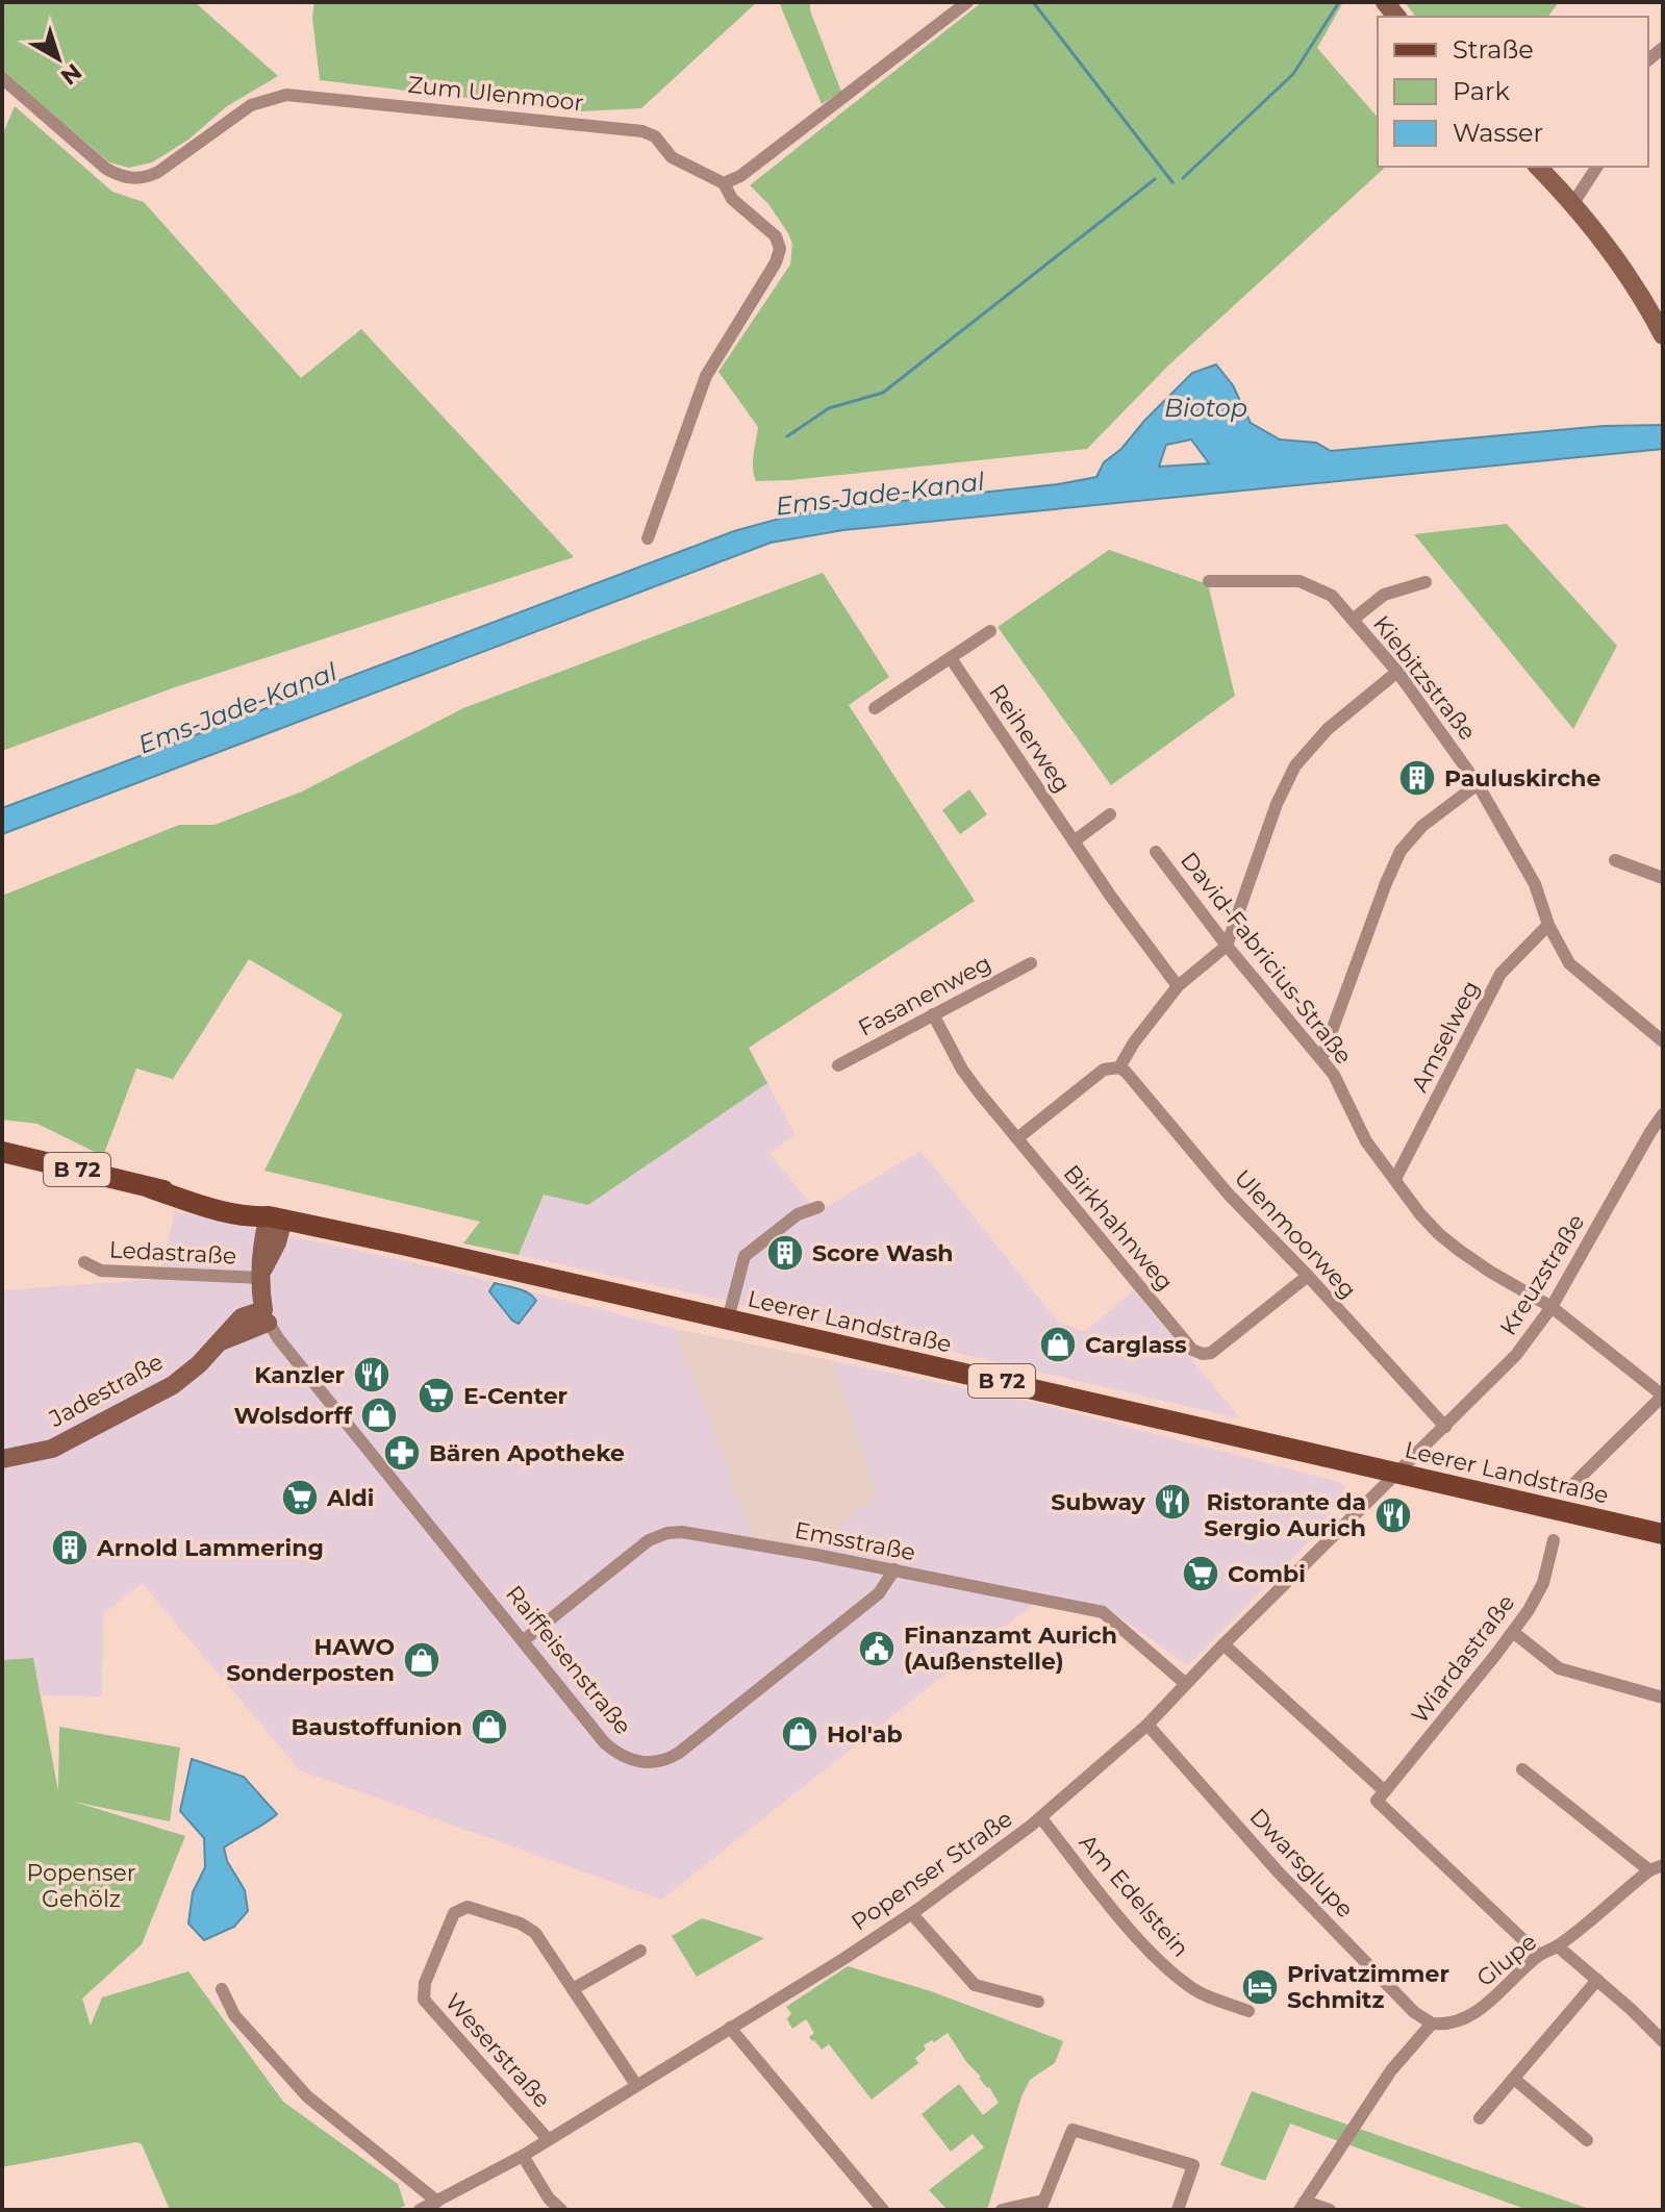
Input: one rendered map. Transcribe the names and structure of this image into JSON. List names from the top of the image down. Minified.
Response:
{"streets":{"main road":["B 72","Leerer Landstraße"],"street":["Zum Ulenmoor","Kiebitzstraße","Reiherweg","David-Fabricius-Straße","Fasanenweg","Amselweg","Birkhahnweg","Ulenmoorweg","Ledastraße","Kreuzstraße","Jadestraße","Emsstraße","Wiardastraße","Raiffeisenstraße","Dwarsglupe","Popenser Straße","Am Edelstein","Glupe","Weserstraße"]},"crossings":[["Kiebitzstraße","Amselweg"],["David-Fabricius-Straße","Amselweg"],["David-Fabricius-Straße","Kreuzstraße"],["Fasanenweg","Birkhahnweg"],["Birkhahnweg","Ulenmoorweg"],["Ulenmoorweg","Kreuzstraße"],["Kreuzstraße","Leerer Landstraße"],["Kreuzstraße","Popenser Straße"],["Leerer Landstraße","Popenser Straße"],["Jadestraße","Raiffeisenstraße"],["Emsstraße","Raiffeisenstraße"],["Emsstraße","Popenser Straße"],["Dwarsglupe","Popenser Straße"],["Dwarsglupe","Glupe"],["Popenser Straße","Am Edelstein"],["Popenser Straße","Weserstraße"]],"water":["Biotop","Ems-Jade-Kanal"],"parks":["Popenser Gehölz"],"places":{"building":["Pauluskirche","Score Wash","Arnold Lammering"],"shop":["Carglass","Wolsdorff","HAWO Sonderposten","Baustoffunion","Hol'ab"],"restaurant":["Kanzler","Subway","Ristorante da Sergio Aurich"],"supermarket":["E-Center","Aldi","Combi"],"pharmacy":["Bären Apotheke"],"public building":["Finanzamt Aurich (Außenstelle)"],"hotel":["Privatzimmer Schmitz"]},"legend":["Straße","Park","Wasser"],"north":"bottom right"}
